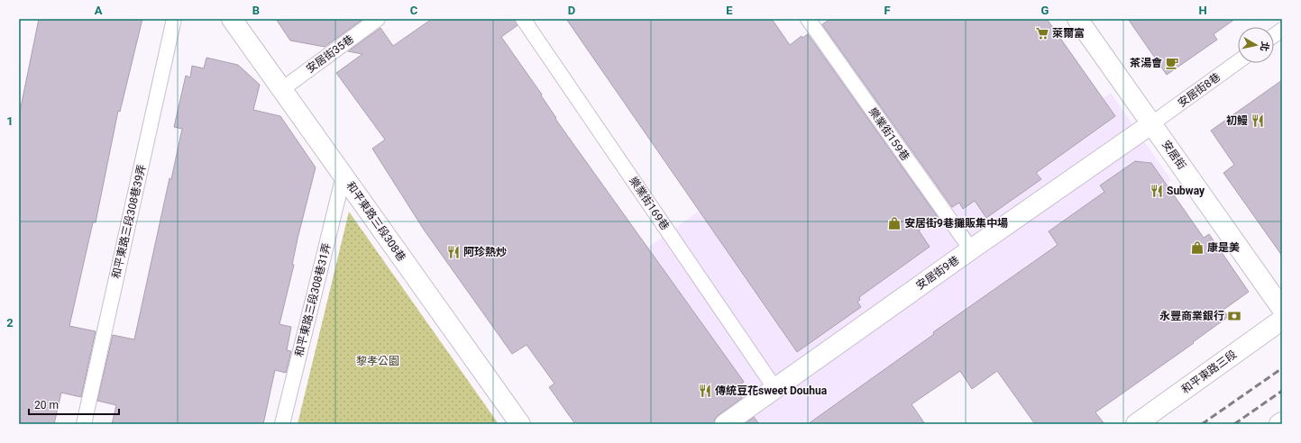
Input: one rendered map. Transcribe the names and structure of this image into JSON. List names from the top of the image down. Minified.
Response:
{"streets":{"street":["安居街","和平東路三段308巷","安居街9巷","和平東路三段"],"lane":["安居街35巷","安居街8巷","樂業街159巷","樂業街169巷","和平東路三段308巷39弄","和平東路三段308巷31弄"]},"crossings":[["安居街35巷","和平東路三段308巷"],["安居街8巷","安居街"],["安居街8巷","安居街9巷"],["樂業街159巷","安居街9巷"],["安居街","安居街9巷"],["樂業街169巷","安居街9巷"],["和平東路三段308巷","和平東路三段308巷31弄"]],"parks":["黎孝公園"],"places":{"supermarket":["萊爾富"],"cafe":["茶湯會"],"restaurant":["初鰻","Subway","阿珍熱炒","傳統豆花sweet Douhua"],"shop":["安居街9巷攤販集中場","康是美"],"bank":["永豐商業銀行"]},"scale_bar":"20 m","north":"right","grid":{"columns":["A","B","C","D","E","F","G","H"],"rows":["1","2"]}}
